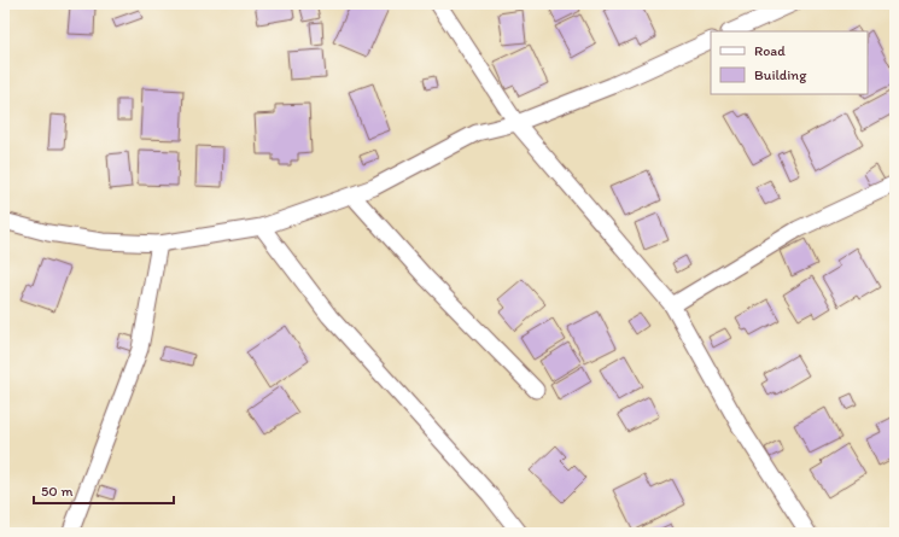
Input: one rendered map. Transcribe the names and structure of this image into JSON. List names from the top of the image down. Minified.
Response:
{"legend":["Road","Building"],"scale_bar":"50 m"}
